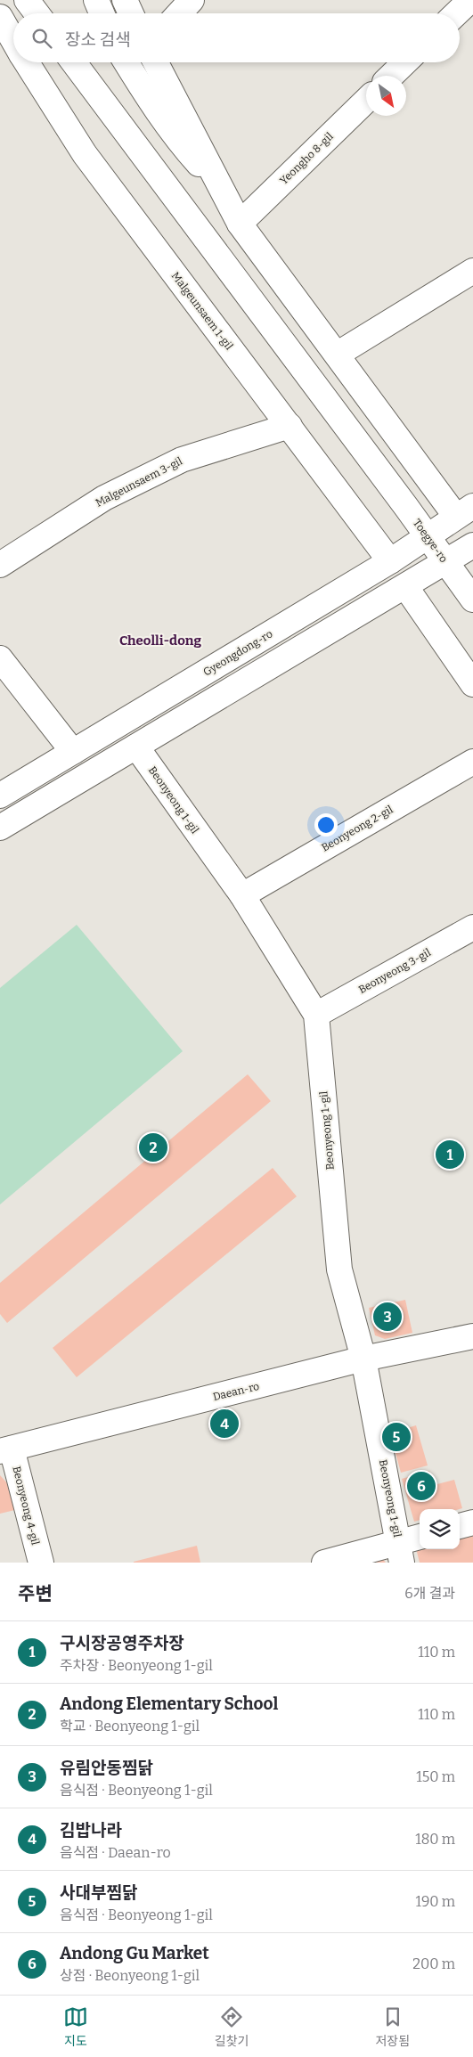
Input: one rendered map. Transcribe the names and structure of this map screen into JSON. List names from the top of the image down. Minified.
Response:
{"streets":{"street":["Yeongho 8-gil","Malgeunsaem 1-gil","Malgeunsaem 3-gil","Toegye-ro","Gyeongdong-ro","Beonyeong 1-gil","Beonyeong 2-gil","Beonyeong 3-gil","Daean-ro","Beonyeong 4-gil"]},"crossings":[["Malgeunsaem 1-gil","Malgeunsaem 3-gil"],["Malgeunsaem 1-gil","Gyeongdong-ro"],["Toegye-ro","Gyeongdong-ro"],["Beonyeong 1-gil","Beonyeong 2-gil"],["Beonyeong 1-gil","Beonyeong 3-gil"],["Beonyeong 1-gil","Daean-ro"],["Daean-ro","Beonyeong 4-gil"]],"districts":["Cheolli-dong"],"north":"bottom right","page":{"search":"장소 검색","pins":["2","1","3","4","5","6"],"heading":["주변","6개 결과"],"list":[{"mark":"1","name":"구시장공영주차장","note":"주차장 · Beonyeong 1-gil","value":"110 m"},{"mark":"2","name":"Andong Elementary School","note":"학교 · Beonyeong 1-gil","value":"110 m"},{"mark":"3","name":"유림안동찜닭","note":"음식점 · Beonyeong 1-gil","value":"150 m"},{"mark":"4","name":"김밥나라","note":"음식점 · Daean-ro","value":"180 m"},{"mark":"5","name":"사대부찜닭","note":"음식점 · Beonyeong 1-gil","value":"190 m"},{"mark":"6","name":"Andong Gu Market","note":"상점 · Beonyeong 1-gil","value":"200 m"}],"nav":["지도","길찾기","저장됨"]}}
